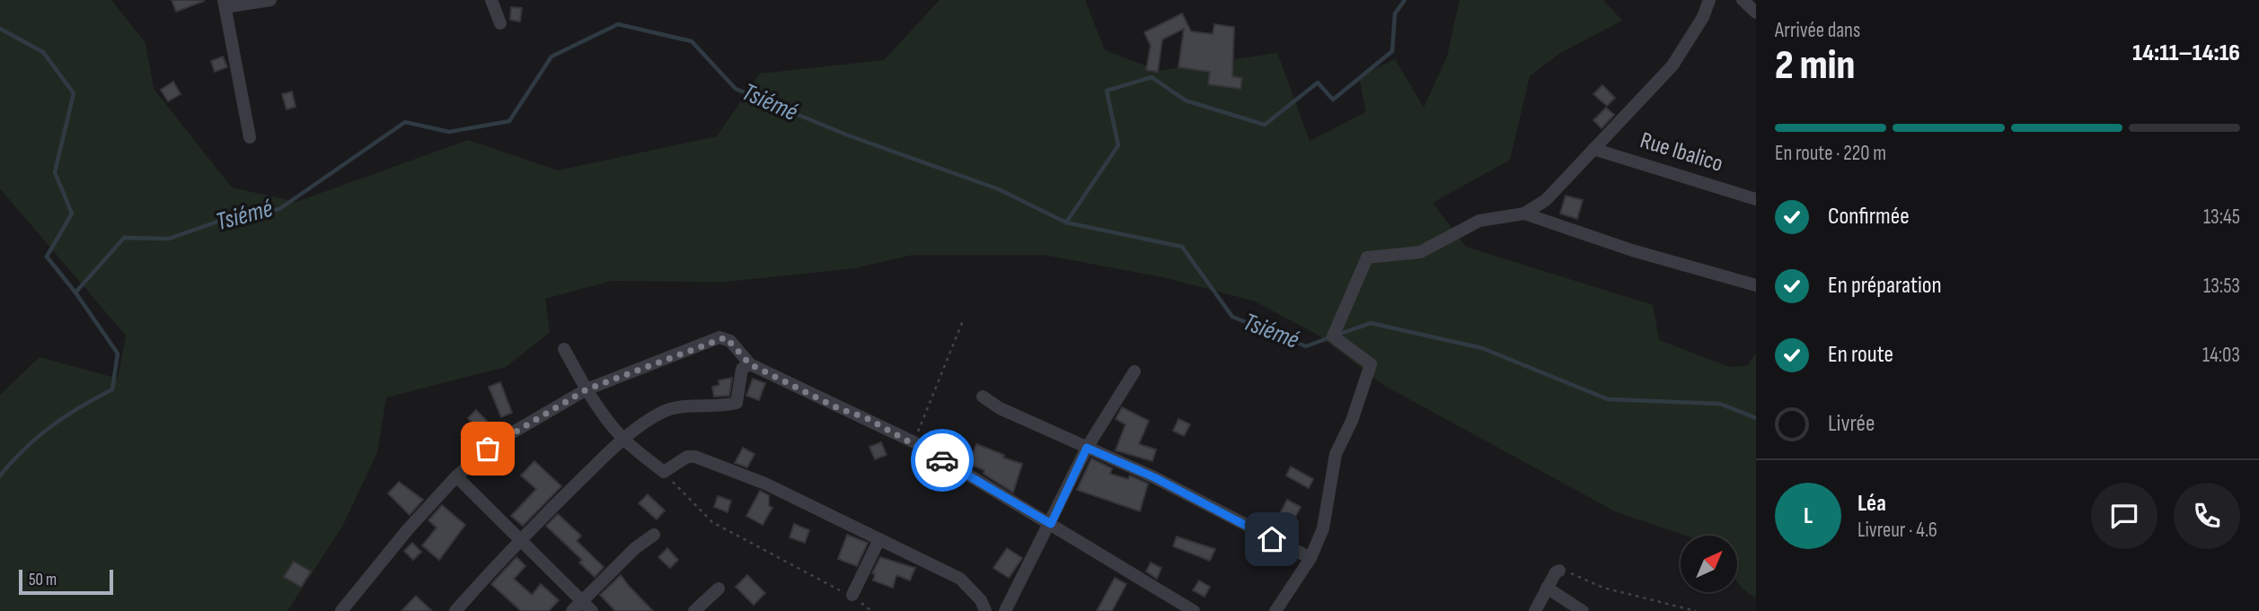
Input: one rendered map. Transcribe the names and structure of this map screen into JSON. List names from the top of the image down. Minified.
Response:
{"streets":{"street":["Rue Ibalico"]},"water":["Tsiémé"],"scale_bar":"50 m","north":"top right","page":{"heading":["2 min","Arrivée dans","14:11–14:16"],"panel":["Léa","Livreur · 4.6"],"bar":"En route · 220 m","list":[["Confirmée","13:45"],["En préparation","13:53"],["En route","14:03"],"Livrée"],"round":"L","scale":"50 m"}}
